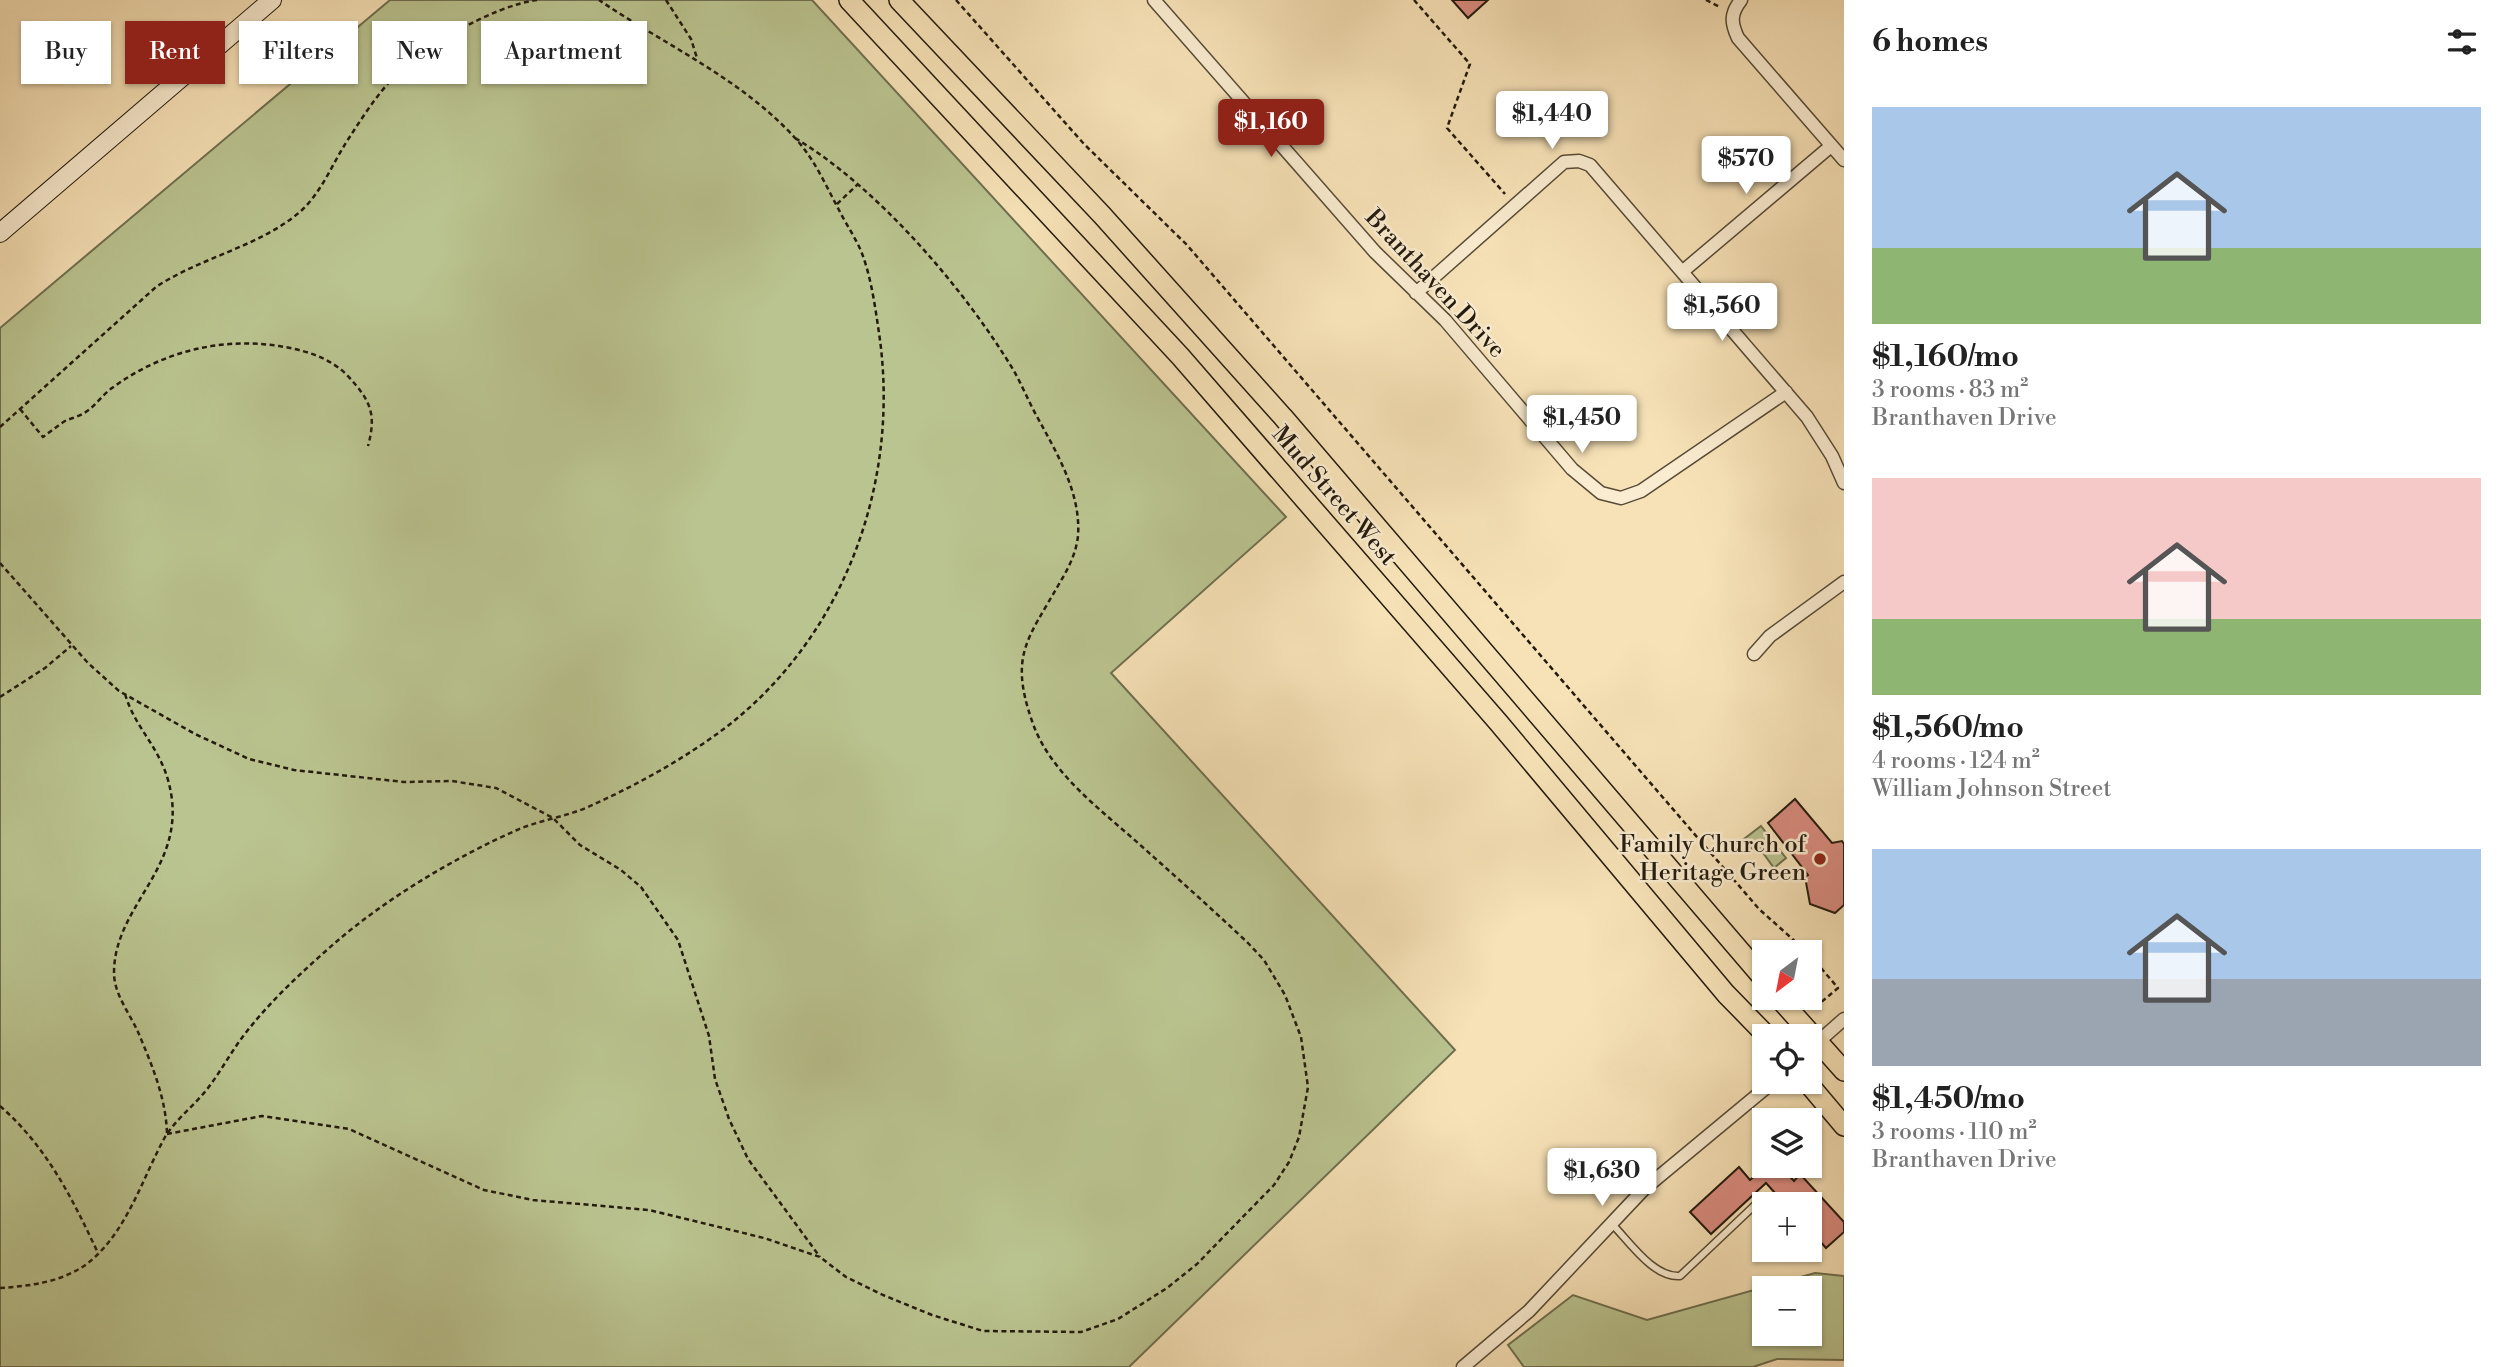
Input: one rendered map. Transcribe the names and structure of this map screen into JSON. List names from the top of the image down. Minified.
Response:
{"streets":{"main road":["Mud Street West"],"street":["Branthaven Drive"]},"places":["Family Church of Heritage Green"],"north":"bottom left","page":{"heading":"6 homes","chip":["Buy","Rent","Filters","New","Apartment"],"list":[{"name":"$1,160/mo","note":"3 rooms · 83 m² · Branthaven Drive"},{"name":"$1,560/mo","note":"4 rooms · 124 m² · William Johnson Street"},{"name":"$1,450/mo","note":"3 rooms · 110 m² · Branthaven Drive"}],"price":["$1,440","$1,160","$570","$1,560","$1,450","$1,630"],"map_buttons":["+","−"]}}
